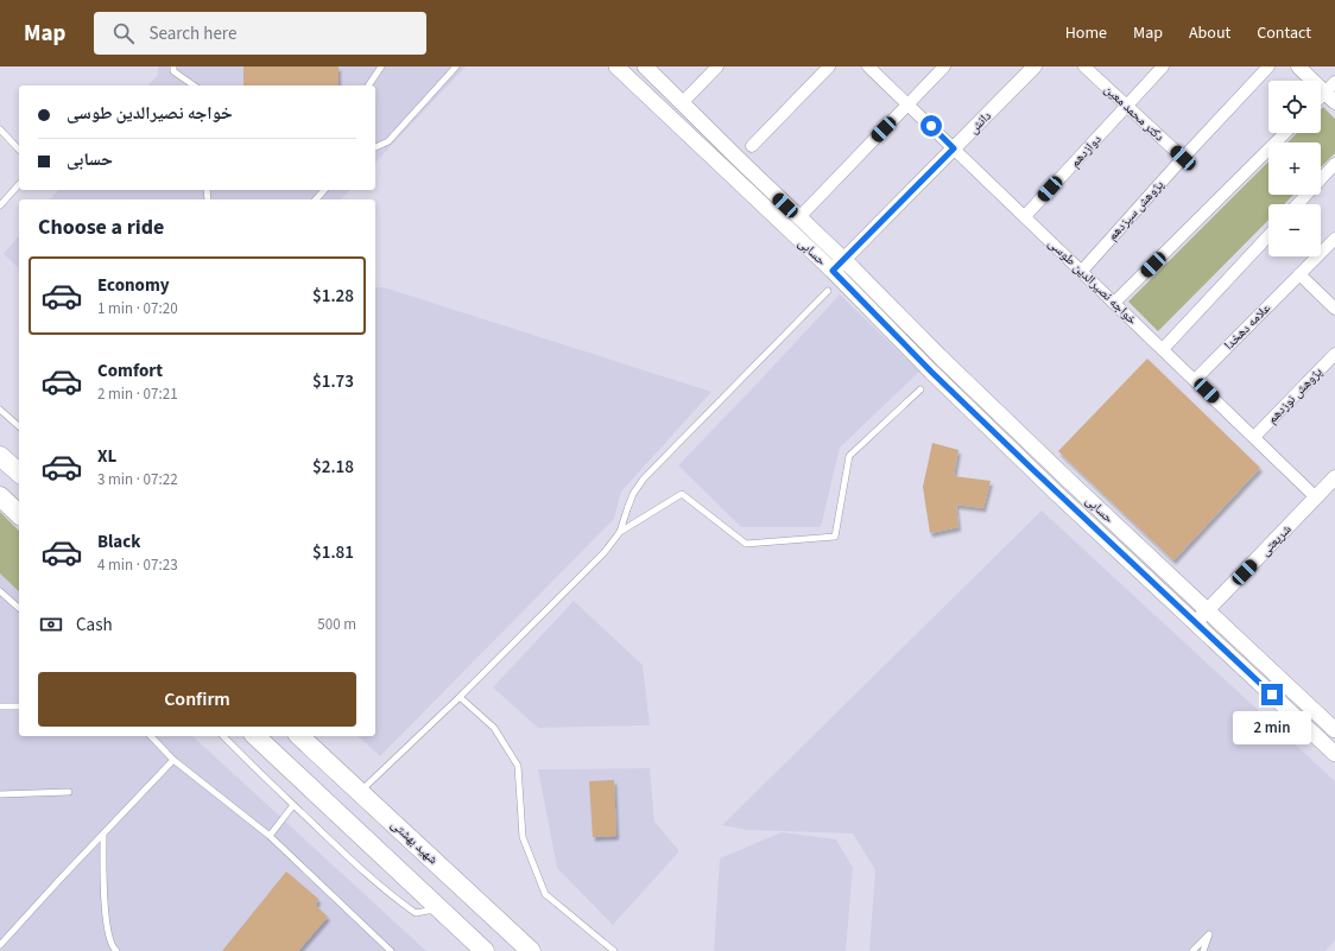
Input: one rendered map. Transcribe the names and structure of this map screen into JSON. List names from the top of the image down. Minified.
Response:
{"streets":{"highway":["شهید بهشتی"],"main road":["حسابی"],"street":["دکتر محمد معین","دانش","دوازدهم","پژوهش سیزدهم","خواجه نصیرالدین طوسی","علامه دهخدا","پژوهش نوزدهم","شریعتی"]},"crossings":[["دکتر محمد معین","دوازدهم"],["دکتر محمد معین","پژوهش سیزدهم"],["دانش","حسابی"],["دانش","خواجه نصیرالدین طوسی"],["دوازدهم","خواجه نصیرالدین طوسی"],["پژوهش سیزدهم","خواجه نصیرالدین طوسی"],["حسابی","شریعتی"],["خواجه نصیرالدین طوسی","علامه دهخدا"],["خواجه نصیرالدین طوسی","پژوهش نوزدهم"],["خواجه نصیرالدین طوسی","شریعتی"]],"page":{"header":"Map","search":"Search here","nav":["Home","Map","About","Contact"],"map_buttons":["+","−"],"banner":["خواجه نصیرالدین طوسی","حسابی"],"heading":"Choose a ride","list":[{"name":"Economy","note":"1 min · 07:20","value":"$1.28"},{"name":"Comfort","note":"2 min · 07:21","value":"$1.73"},{"name":"XL","note":"3 min · 07:22","value":"$2.18"},{"name":"Black","note":"4 min · 07:23","value":"$1.81"}],"pay":["Cash","500 m"],"buttons":"Confirm","bubble":"2 min"}}
